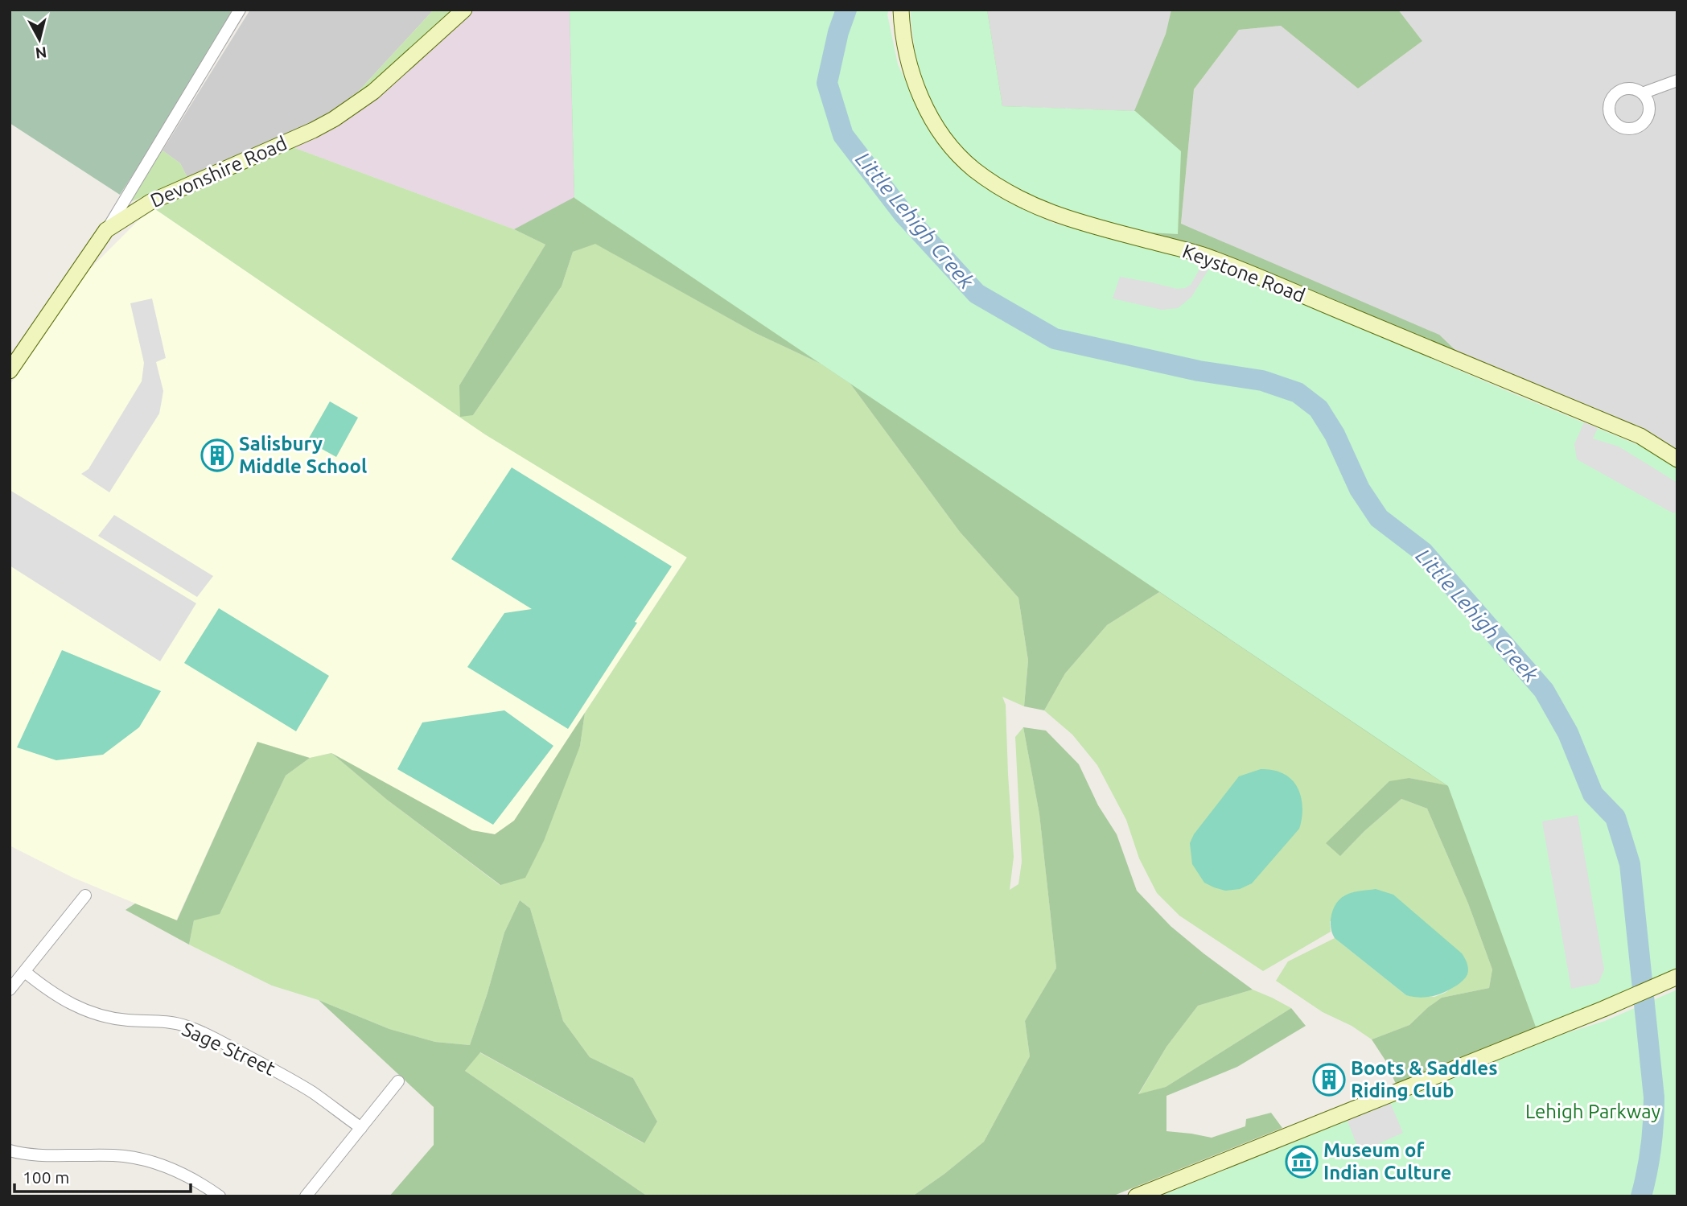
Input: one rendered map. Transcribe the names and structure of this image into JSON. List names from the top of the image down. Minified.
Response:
{"streets":{"street":["Devonshire Road","Keystone Road","Sage Street"]},"water":["Little Lehigh Creek"],"parks":["Lehigh Parkway"],"places":{"building":["Salisbury Middle School","Boots & Saddles Riding Club"],"museum":["Museum of Indian Culture"]},"scale_bar":"100 m","north":"bottom"}
